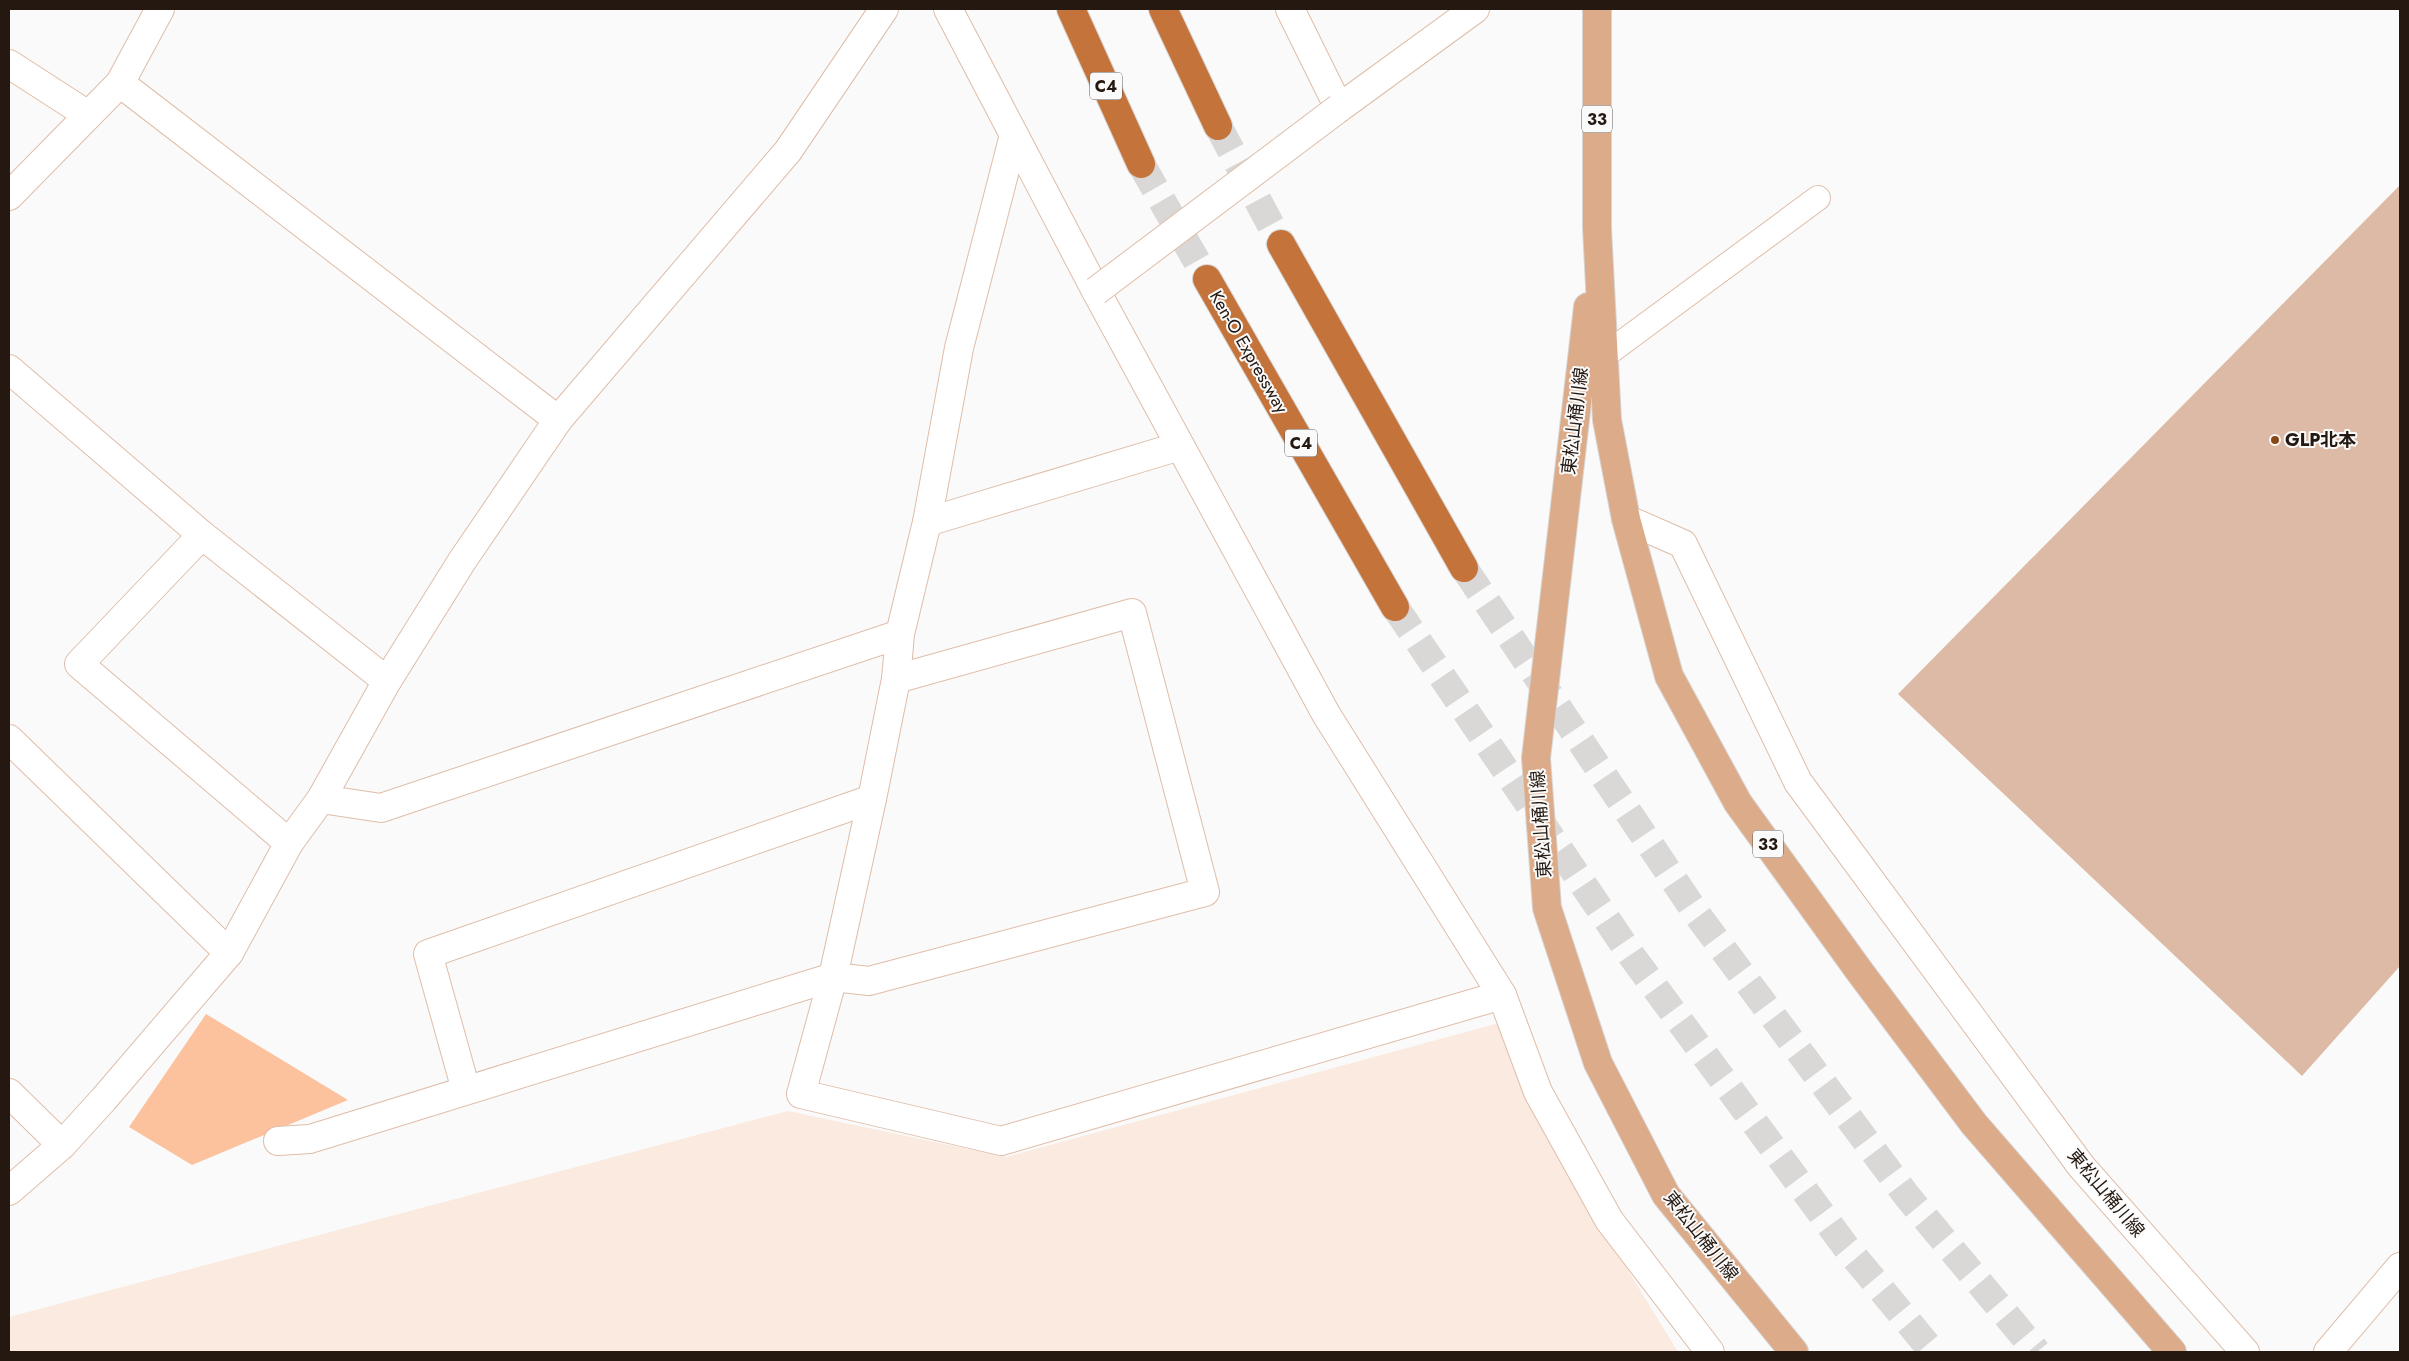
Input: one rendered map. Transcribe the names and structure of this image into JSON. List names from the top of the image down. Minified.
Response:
{"streets":{"highway":["C4","Ken-O Expressway"],"main road":["33","東松山桶川線"]},"places":["GLP北本"]}
